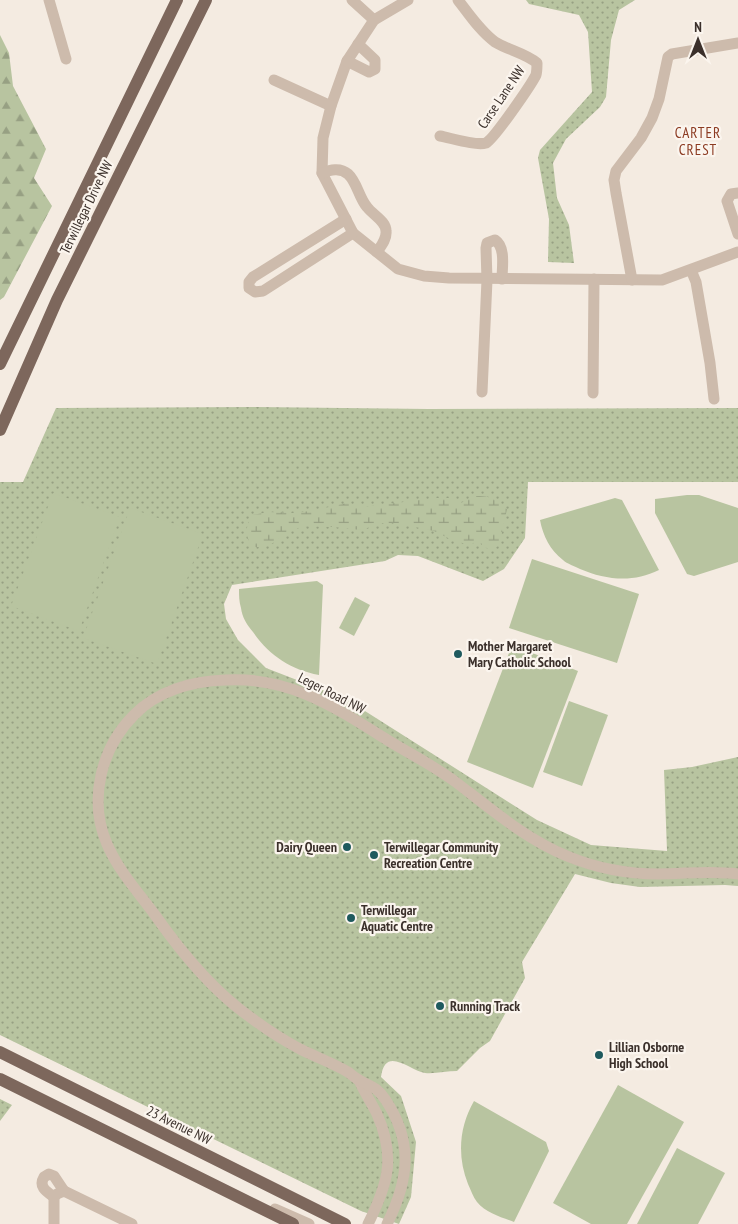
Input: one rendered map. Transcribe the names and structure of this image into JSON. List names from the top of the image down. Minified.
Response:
{"streets":{"main road":["Terwillegar Drive NW","23 Avenue NW"],"street":["Carse Lane NW","Leger Road NW"]},"districts":["CARTER CREST"],"places":["Mother Margaret Mary Catholic School","Dairy Queen","Terwillegar Community Recreation Centre","Terwillegar Aquatic Centre","Running Track","Lillian Osborne High School"],"north":"top"}
